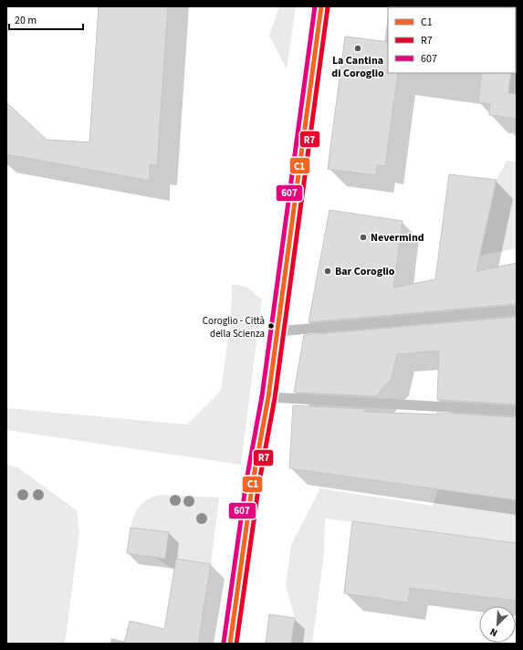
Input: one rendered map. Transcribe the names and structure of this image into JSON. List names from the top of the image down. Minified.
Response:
{"places":["La Cantina di Coroglio","Nevermind","Bar Coroglio","Coroglio - Città della Scienza"],"lines":["transit line C1","transit line 607","transit line R7"],"legend":["C1","R7","607"],"scale_bar":"20 m","north":"bottom left"}
